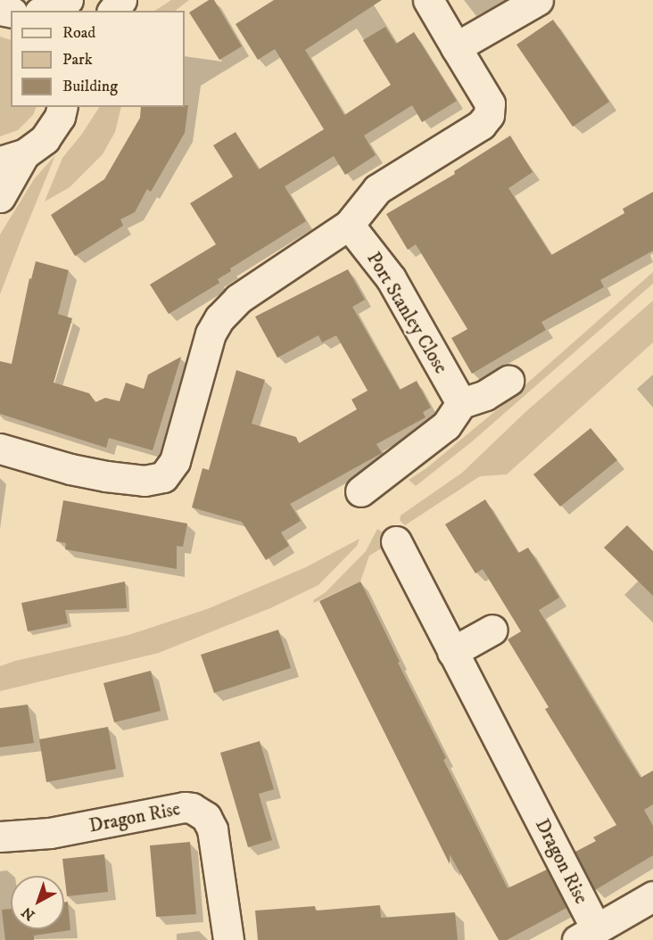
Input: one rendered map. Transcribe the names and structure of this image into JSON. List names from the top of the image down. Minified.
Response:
{"streets":{"street":["Port Stanley Close","Dragon Rise"]},"legend":["Road","Park","Building"],"north":"bottom left"}
